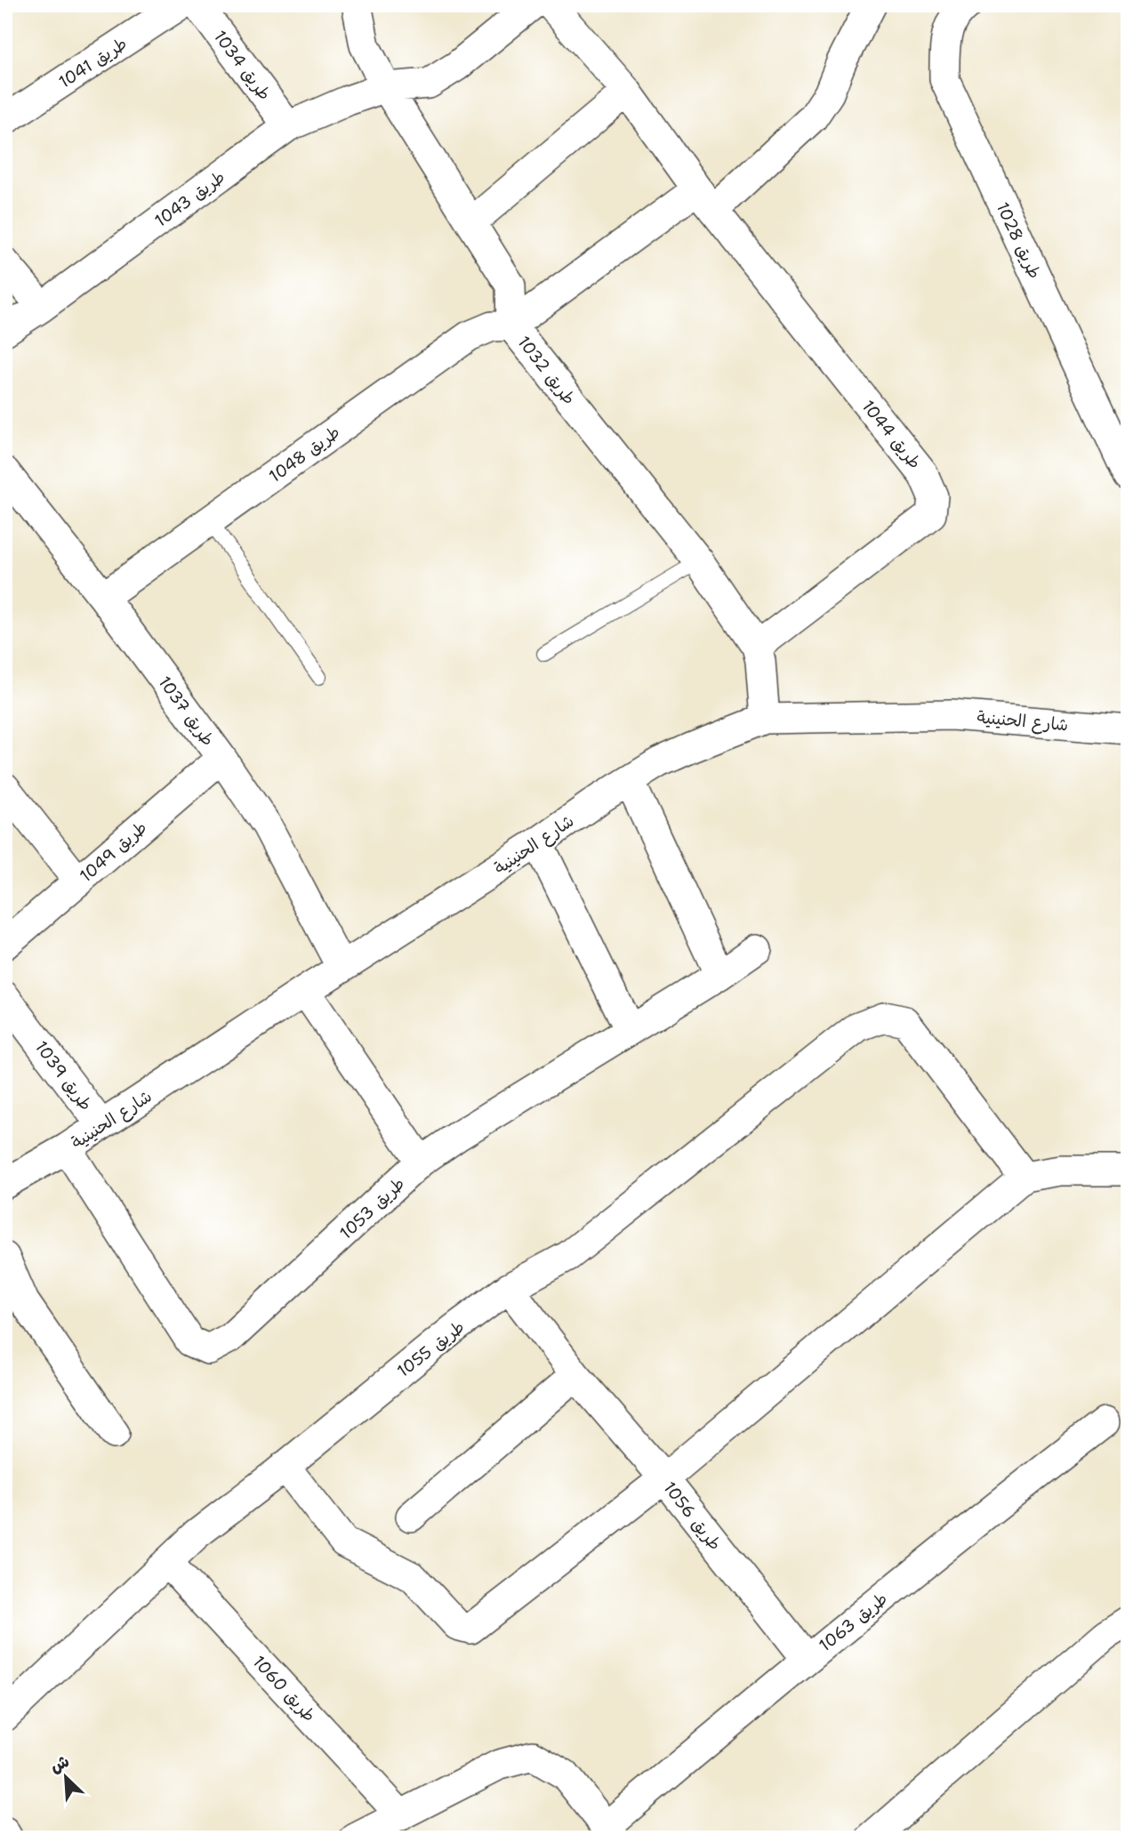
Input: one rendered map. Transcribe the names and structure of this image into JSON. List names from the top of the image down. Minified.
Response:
{"streets":{"street":["طريق 1041","طريق 1034","طريق 1043","طريق 1028","طريق 1032","طريق 1044","طريق 1048","طريق 1037","شارع الحنينية","طريق 1049","طريق 1039","طريق 1053","طريق 1055","طريق 1056","طريق 1063","طريق 1060"]},"crossings":[["طريق 1034","طريق 1043"],["طريق 1043","طريق 1032"],["طريق 1032","طريق 1044"],["طريق 1032","طريق 1048"],["طريق 1032","شارع الحنينية"],["طريق 1048","طريق 1037"],["طريق 1037","شارع الحنينية"],["طريق 1037","طريق 1049"],["شارع الحنينية","طريق 1039"],["شارع الحنينية","طريق 1053"],["طريق 1055","طريق 1056"],["طريق 1055","طريق 1060"],["طريق 1056","طريق 1063"]],"north":"top left"}
